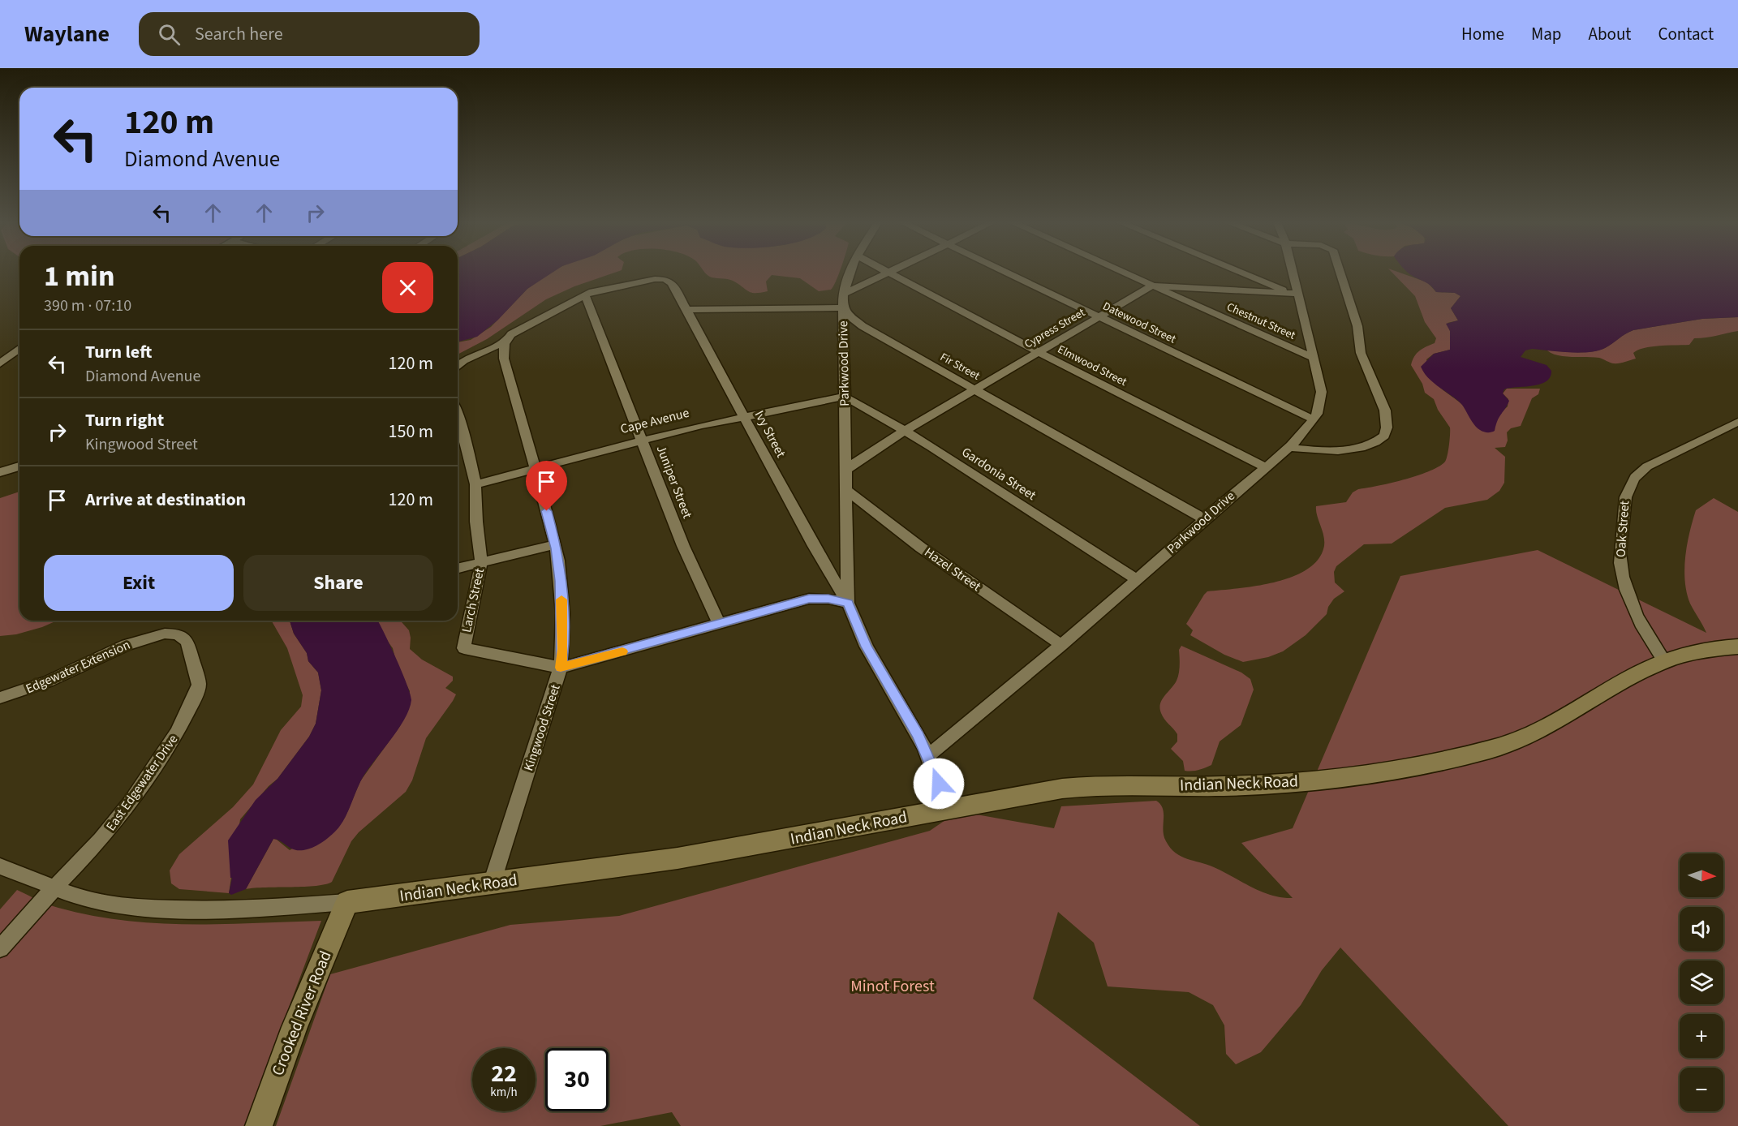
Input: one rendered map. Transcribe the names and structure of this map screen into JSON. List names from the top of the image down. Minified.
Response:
{"streets":{"street":["Chestnut Street","Datewood Street","Cypress Street","Parkwood Drive","Elmwood Street","Fir Street","Cape Avenue","Ivy Street","Gardonia Street","Juniper Street","Oak Street","Hazel Street","Larch Street","Edgewater Extension","Kingwood Street","East Edgewater Drive","Indian Neck Road","Crooked River Road"]},"crossings":[["Chestnut Street","Cypress Street"],["Chestnut Street","Parkwood Drive"],["Datewood Street","Cypress Street"],["Datewood Street","Parkwood Drive"],["Cypress Street","Parkwood Drive"],["Cypress Street","Elmwood Street"],["Cypress Street","Fir Street"],["Cypress Street","Gardonia Street"],["Parkwood Drive","Elmwood Street"],["Parkwood Drive","Fir Street"],["Parkwood Drive","Cape Avenue"],["Parkwood Drive","Ivy Street"],["Parkwood Drive","Gardonia Street"],["Parkwood Drive","Hazel Street"],["Parkwood Drive","Indian Neck Road"],["Cape Avenue","Ivy Street"],["Cape Avenue","Gardonia Street"],["Cape Avenue","Juniper Street"],["Cape Avenue","Larch Street"],["Cape Avenue","Kingwood Street"],["Ivy Street","Juniper Street"],["Oak Street","Indian Neck Road"],["Larch Street","Kingwood Street"],["Edgewater Extension","East Edgewater Drive"],["Kingwood Street","Indian Neck Road"],["East Edgewater Drive","Indian Neck Road"],["Indian Neck Road","Crooked River Road"]],"parks":["Minot Forest"],"north":"right","page":{"header":"Waylane","search":"Search here","nav":["Home","Map","About","Contact"],"turn":["120 m","Diamond Avenue"],"heading":["1 min","390 m · 07:10"],"list":[{"name":"Turn left","note":"Diamond Avenue","value":"120 m"},{"name":"Turn right","note":"Kingwood Street","value":"150 m"},{"name":"Arrive at destination","value":"120 m"}],"buttons":["Exit","Share"],"map_buttons":["+","−"],"speed":"22 km/h","limit":"30"}}
